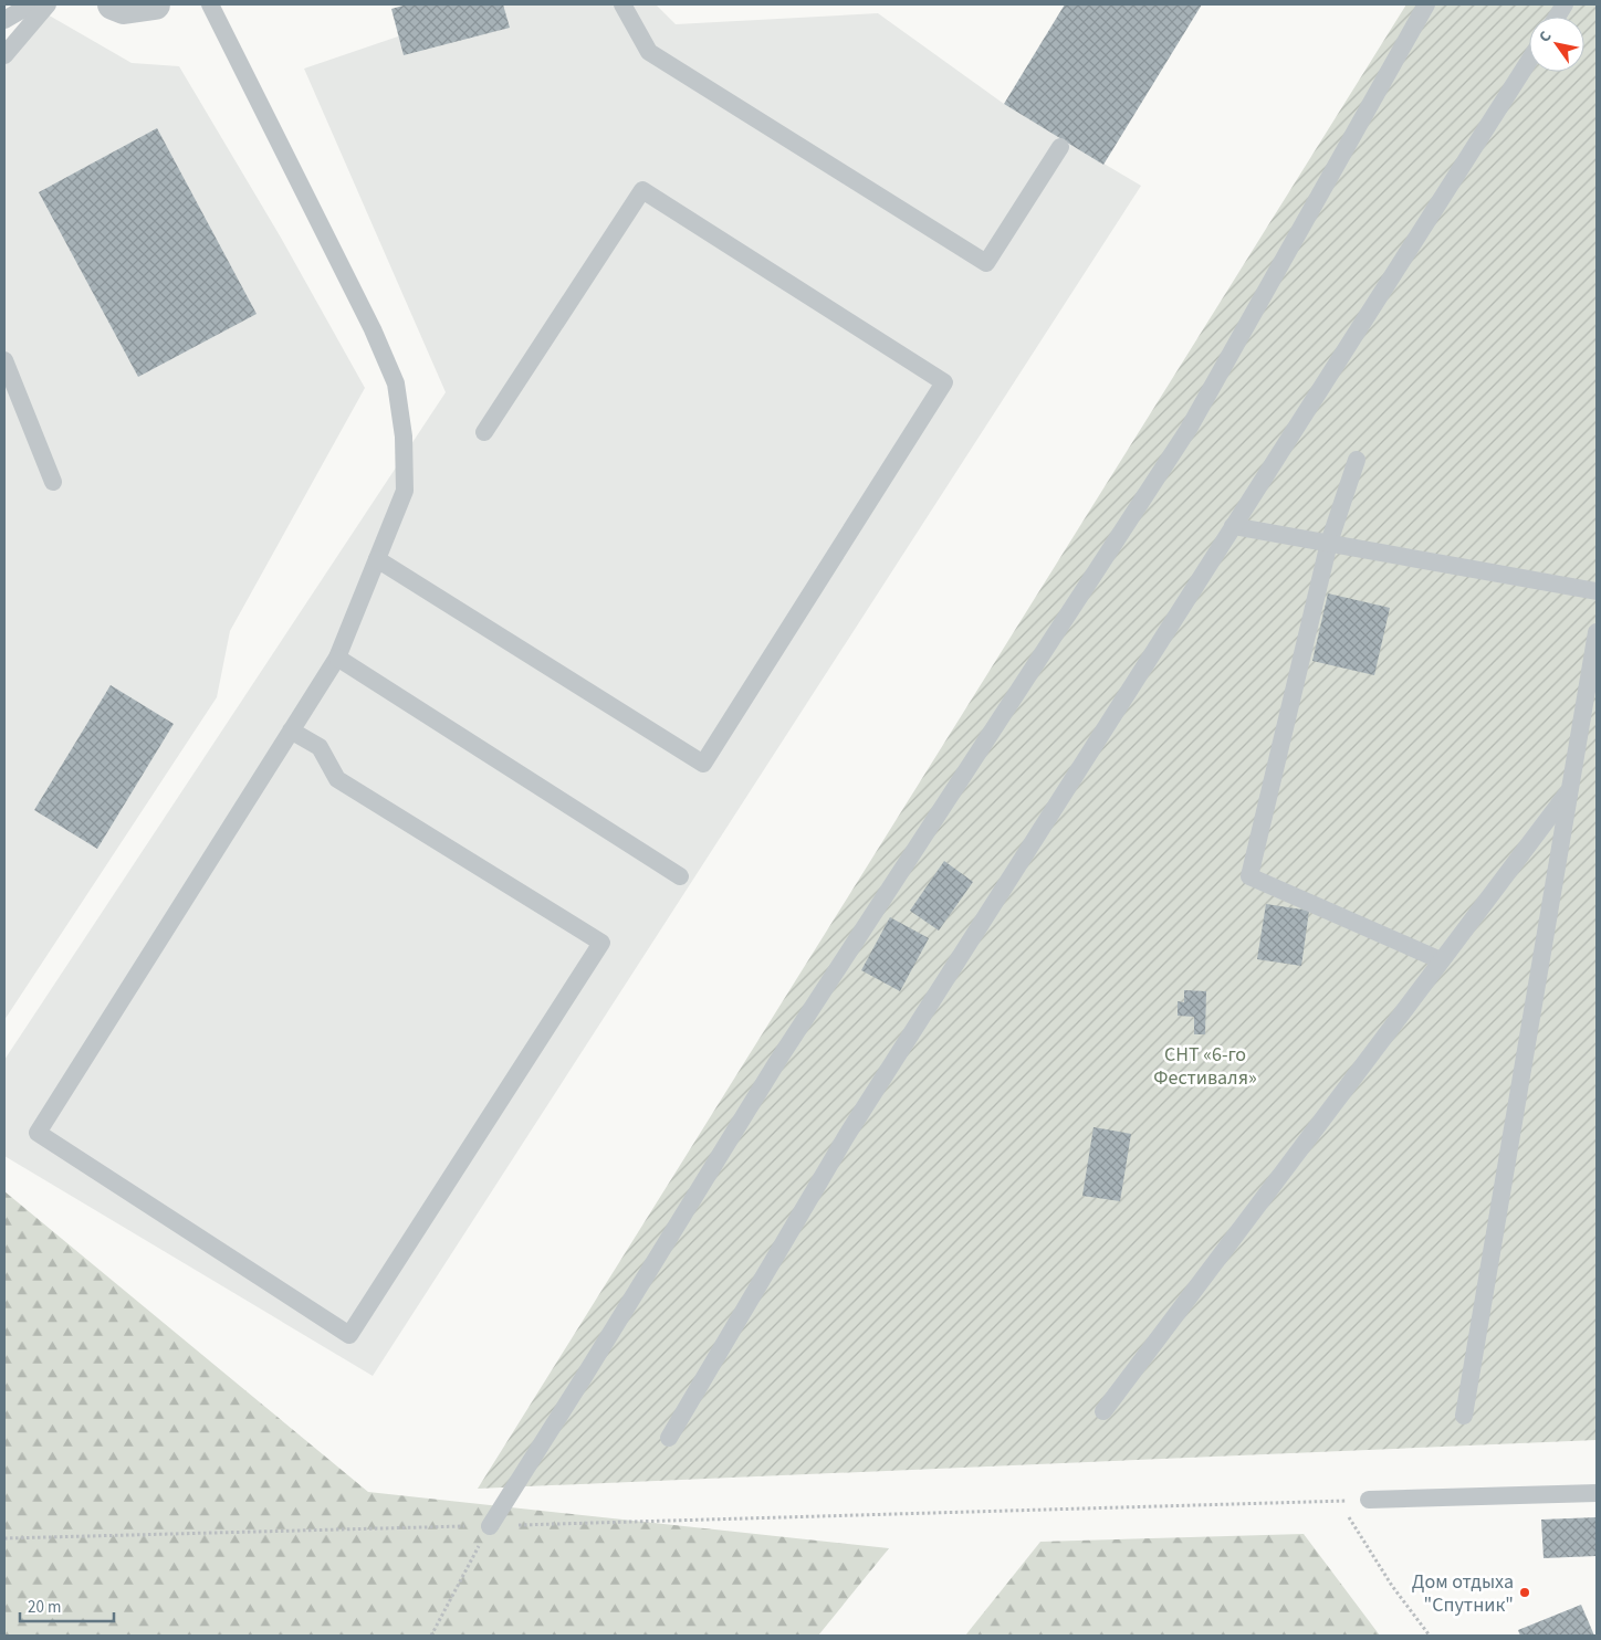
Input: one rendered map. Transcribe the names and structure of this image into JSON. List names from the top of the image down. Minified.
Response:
{"parks":["СНТ «6-го Фестиваля»"],"places":["Дом отдыха \"Спутник\""],"scale_bar":"20 m","north":"top left"}
